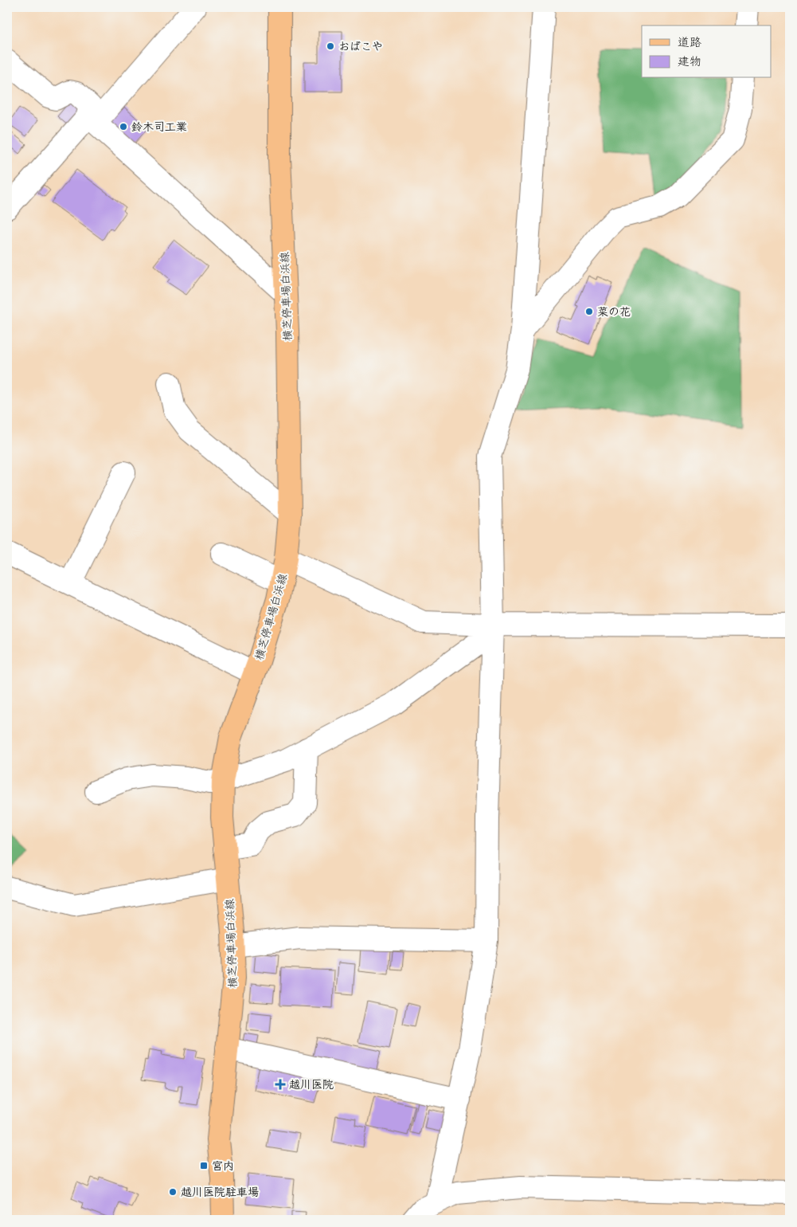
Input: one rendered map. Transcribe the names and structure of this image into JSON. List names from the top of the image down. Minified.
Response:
{"streets":{"main road":["横芝停車場白浜線"]},"places":{"other":["おばこや","鈴木司工業","菜の花","越川医院駐車場"],"health":["越川医院"],"transit":["宮内"]},"legend":["道路","建物"]}
